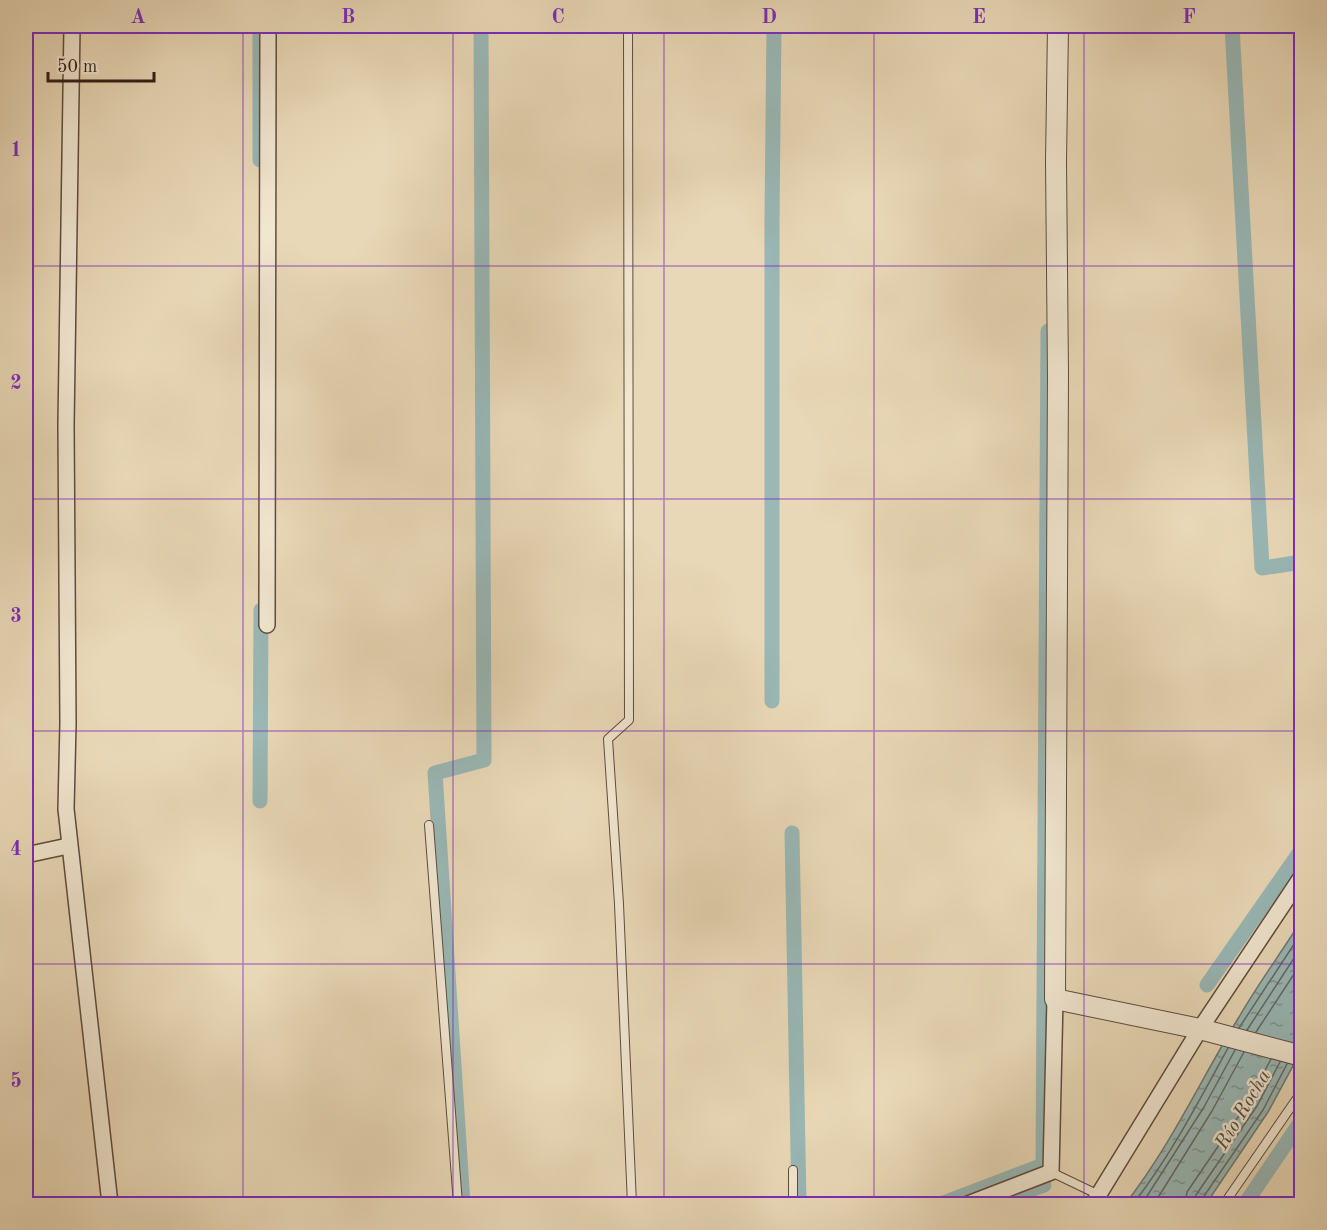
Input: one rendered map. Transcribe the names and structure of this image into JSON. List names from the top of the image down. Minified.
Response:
{"water":["Río Rocha"],"scale_bar":"50 m","grid":{"columns":["A","B","C","D","E","F"],"rows":["1","2","3","4","5"]}}
